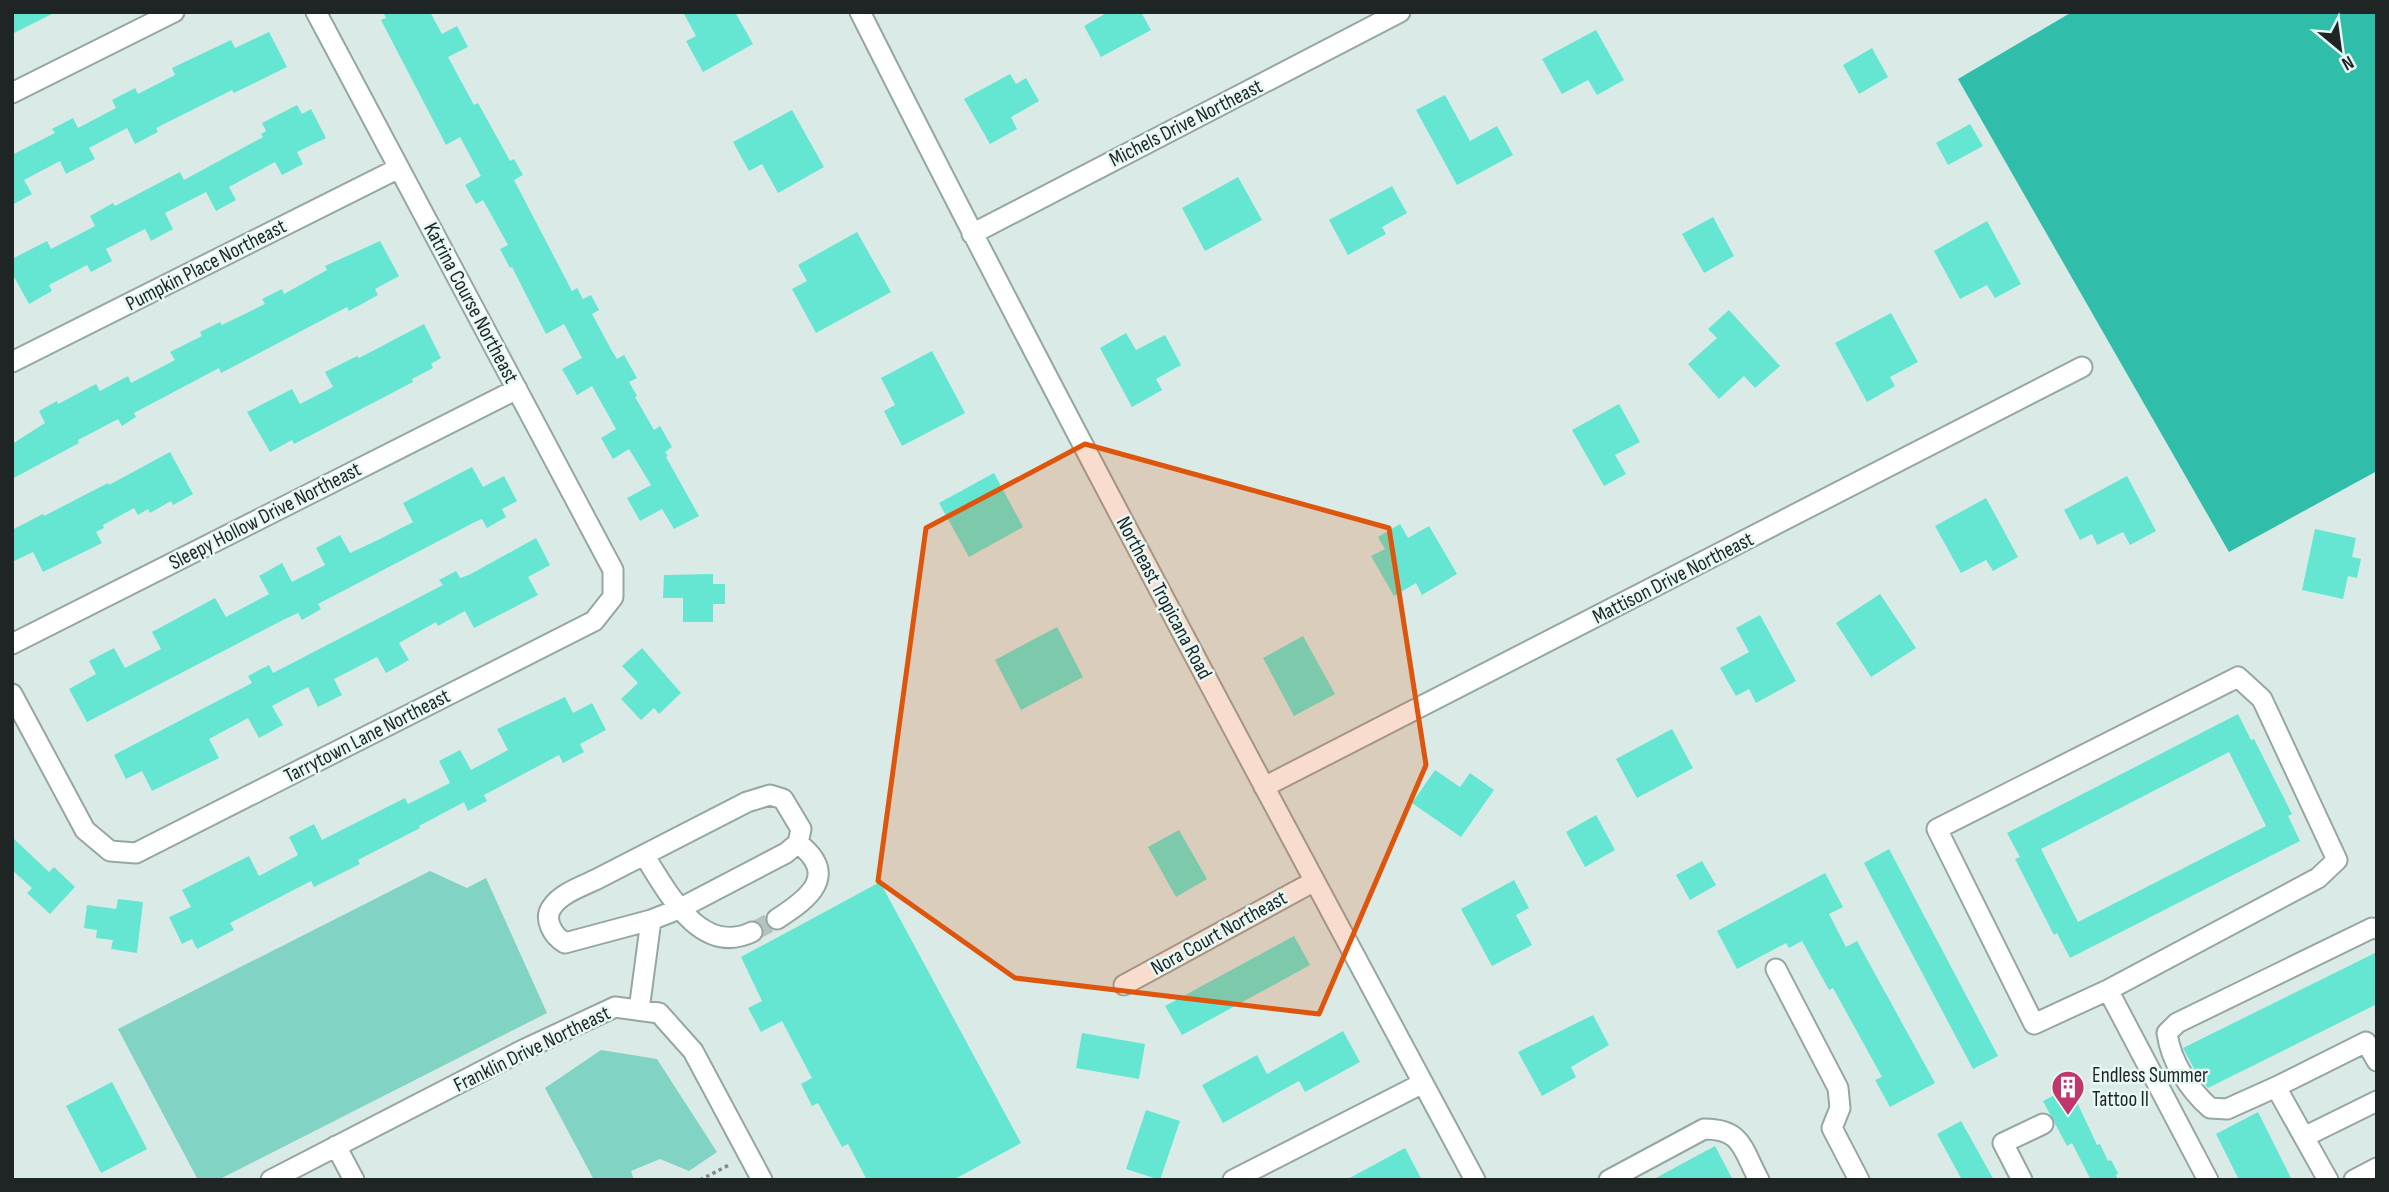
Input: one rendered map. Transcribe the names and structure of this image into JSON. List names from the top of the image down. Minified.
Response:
{"streets":{"street":["Michels Drive Northeast","Pumpkin Place Northeast","Katrina Course Northeast","Sleepy Hollow Drive Northeast","Mattison Drive Northeast","Northeast Tropicana Road","Tarrytown Lane Northeast","Nora Court Northeast","Franklin Drive Northeast"]},"crossings":[["Michels Drive Northeast","Northeast Tropicana Road"],["Pumpkin Place Northeast","Katrina Course Northeast"],["Katrina Course Northeast","Sleepy Hollow Drive Northeast"],["Katrina Course Northeast","Tarrytown Lane Northeast"],["Mattison Drive Northeast","Northeast Tropicana Road"],["Northeast Tropicana Road","Nora Court Northeast"]],"places":{"building":["Endless Summer Tattoo II"]},"north":"bottom right"}
